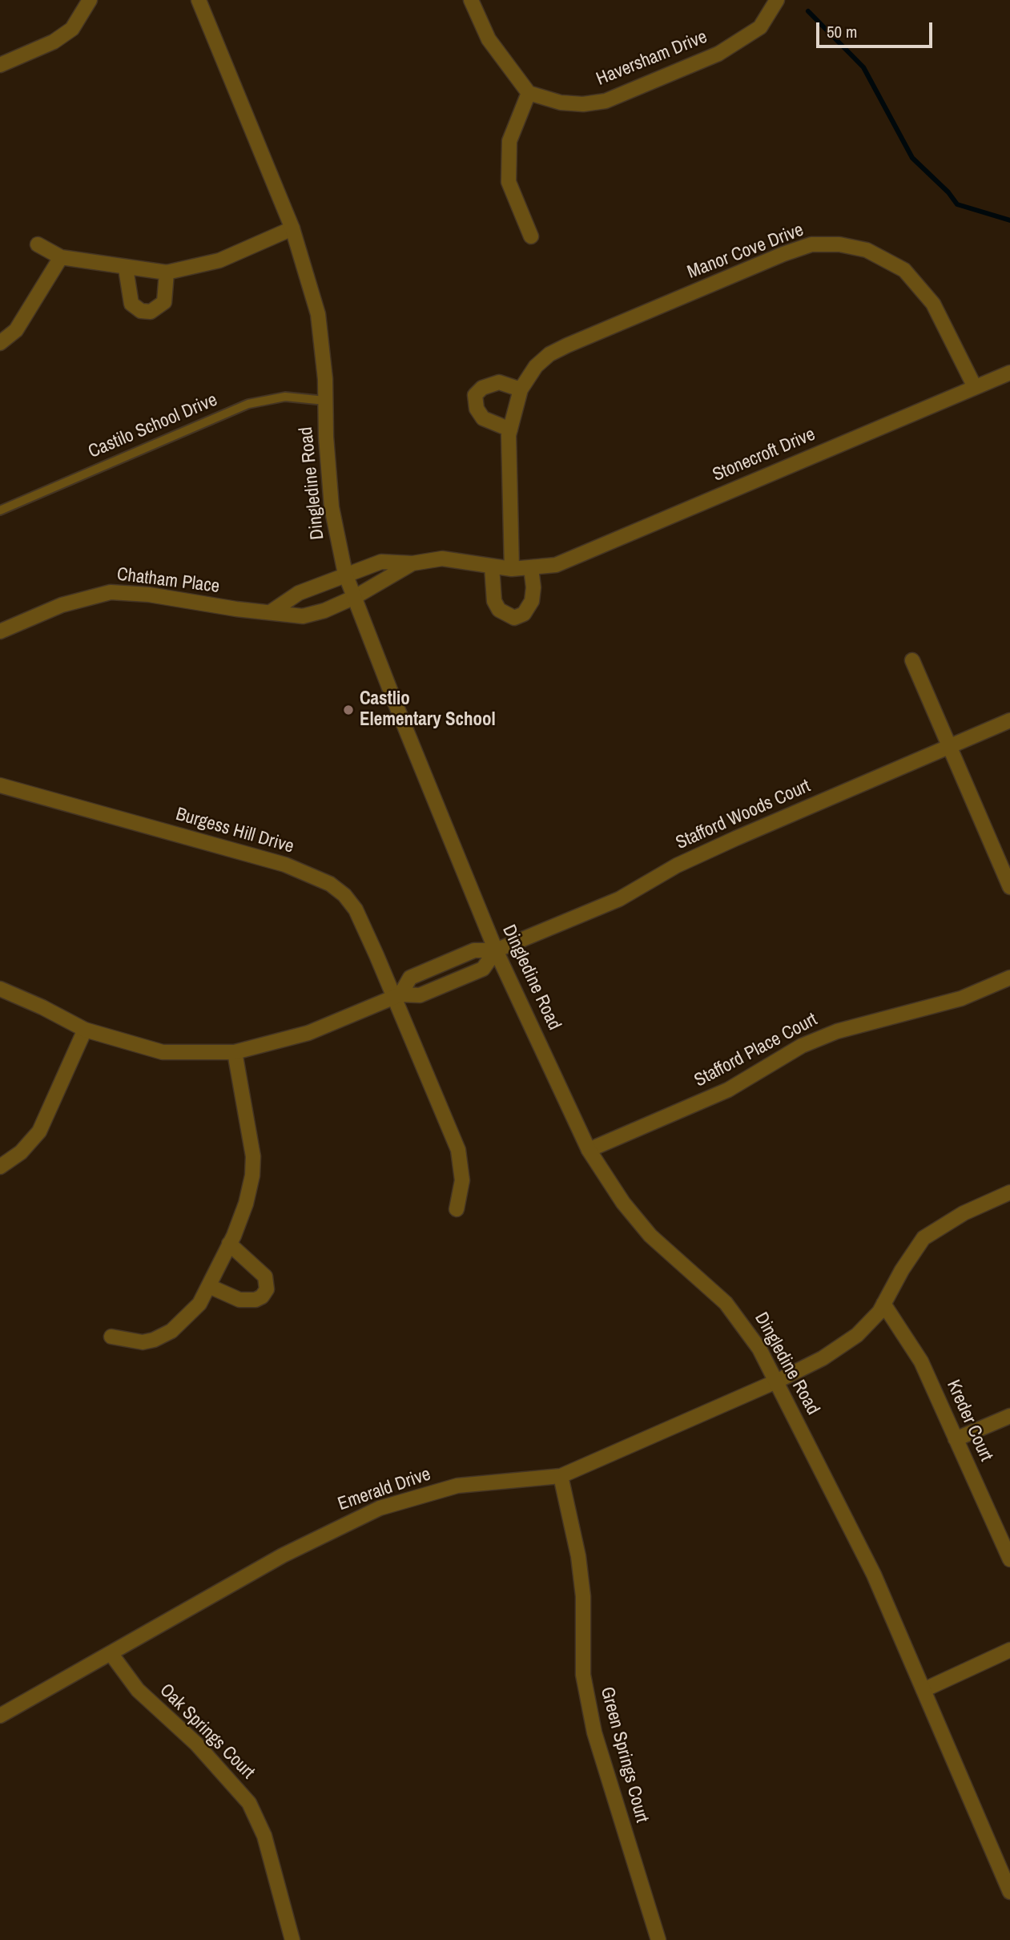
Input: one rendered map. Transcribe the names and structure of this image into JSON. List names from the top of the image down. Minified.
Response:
{"streets":{"street":["Haversham Drive","Manor Cove Drive","Stonecroft Drive","Dingledine Road","Chatham Place","Stafford Woods Court","Burgess Hill Drive","Stafford Place Court","Kreder Court","Emerald Drive","Oak Springs Court","Green Springs Court"],"lane":["Castilo School Drive"]},"crossings":[["Manor Cove Drive","Stonecroft Drive"],["Castilo School Drive","Dingledine Road"],["Stonecroft Drive","Dingledine Road"],["Stonecroft Drive","Chatham Place"],["Dingledine Road","Chatham Place"],["Dingledine Road","Stafford Woods Court"],["Dingledine Road","Stafford Place Court"],["Dingledine Road","Emerald Drive"],["Kreder Court","Emerald Drive"],["Emerald Drive","Oak Springs Court"],["Emerald Drive","Green Springs Court"]],"places":["Castlio Elementary School"],"scale_bar":"50 m"}
